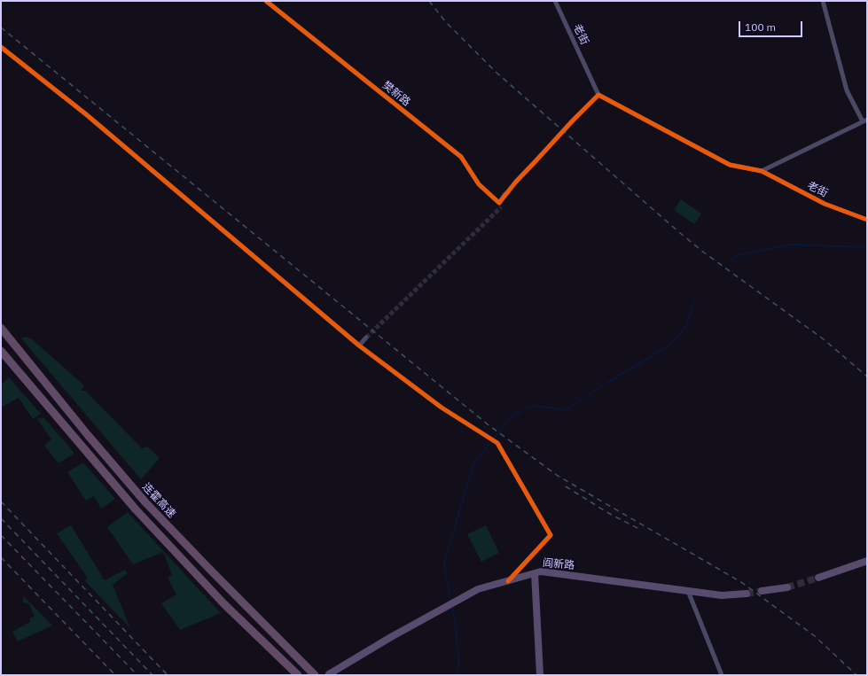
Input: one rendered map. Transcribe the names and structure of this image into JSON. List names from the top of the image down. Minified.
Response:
{"streets":{"highway":["连霍高速"],"main road":["阎新路"],"street":["老街","樊新路"]},"scale_bar":"100 m"}
